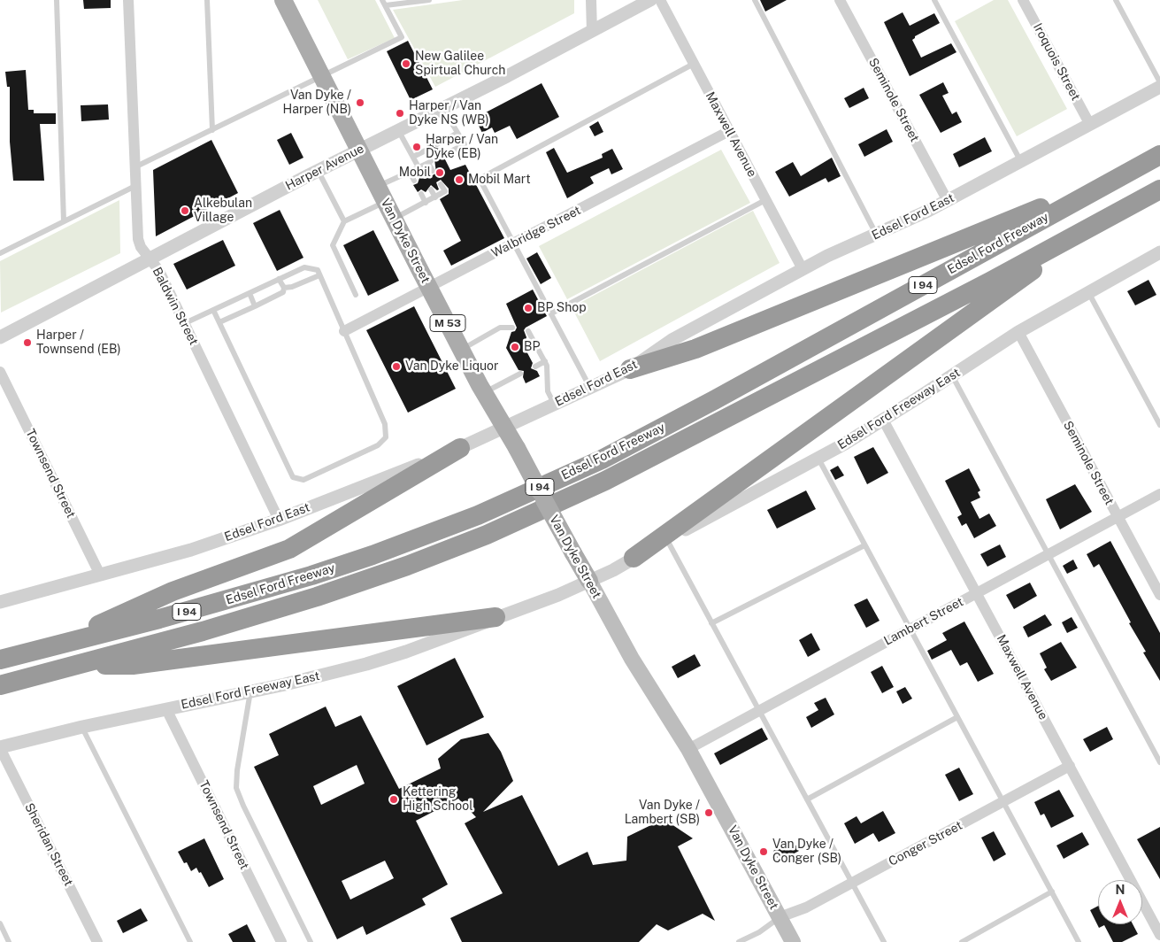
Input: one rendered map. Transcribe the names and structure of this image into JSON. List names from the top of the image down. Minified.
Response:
{"streets":{"highway":["Edsel Ford Freeway","I 94"],"main road":["Van Dyke Street","M 53"],"street":["Iroquois Street","Seminole Street","Maxwell Avenue","Harper Avenue","Edsel Ford East","Walbridge Street","Baldwin Street","Edsel Ford Freeway East","Townsend Street","Lambert Street","Conger Street","Sheridan Street"]},"crossings":[["Iroquois Street","Edsel Ford East"],["Seminole Street","Edsel Ford East"],["Seminole Street","Edsel Ford Freeway East"],["Seminole Street","Lambert Street"],["Maxwell Avenue","Edsel Ford East"],["Maxwell Avenue","Walbridge Street"],["Maxwell Avenue","Edsel Ford Freeway East"],["Maxwell Avenue","Lambert Street"],["Maxwell Avenue","Conger Street"],["Harper Avenue","Van Dyke Street"],["Harper Avenue","Baldwin Street"],["Edsel Ford East","Van Dyke Street"],["Edsel Ford East","Baldwin Street"],["Edsel Ford East","Townsend Street"],["Walbridge Street","Van Dyke Street"],["Van Dyke Street","Edsel Ford Freeway East"],["Van Dyke Street","Lambert Street"],["Van Dyke Street","Conger Street"],["Edsel Ford Freeway East","Townsend Street"],["Edsel Ford Freeway East","Sheridan Street"]],"places":["New Galilee Spirtual Church","Van Dyke / Harper (NB)","Harper / Van Dyke NS (WB)","Harper / Van Dyke (EB)","Mobil","Mobil Mart","Alkebulan Village","BP Shop","Harper / Townsend (EB)","BP","Van Dyke Liquor","Kettering High School","Van Dyke / Lambert (SB)","Van Dyke / Conger (SB)"],"north":"top"}
